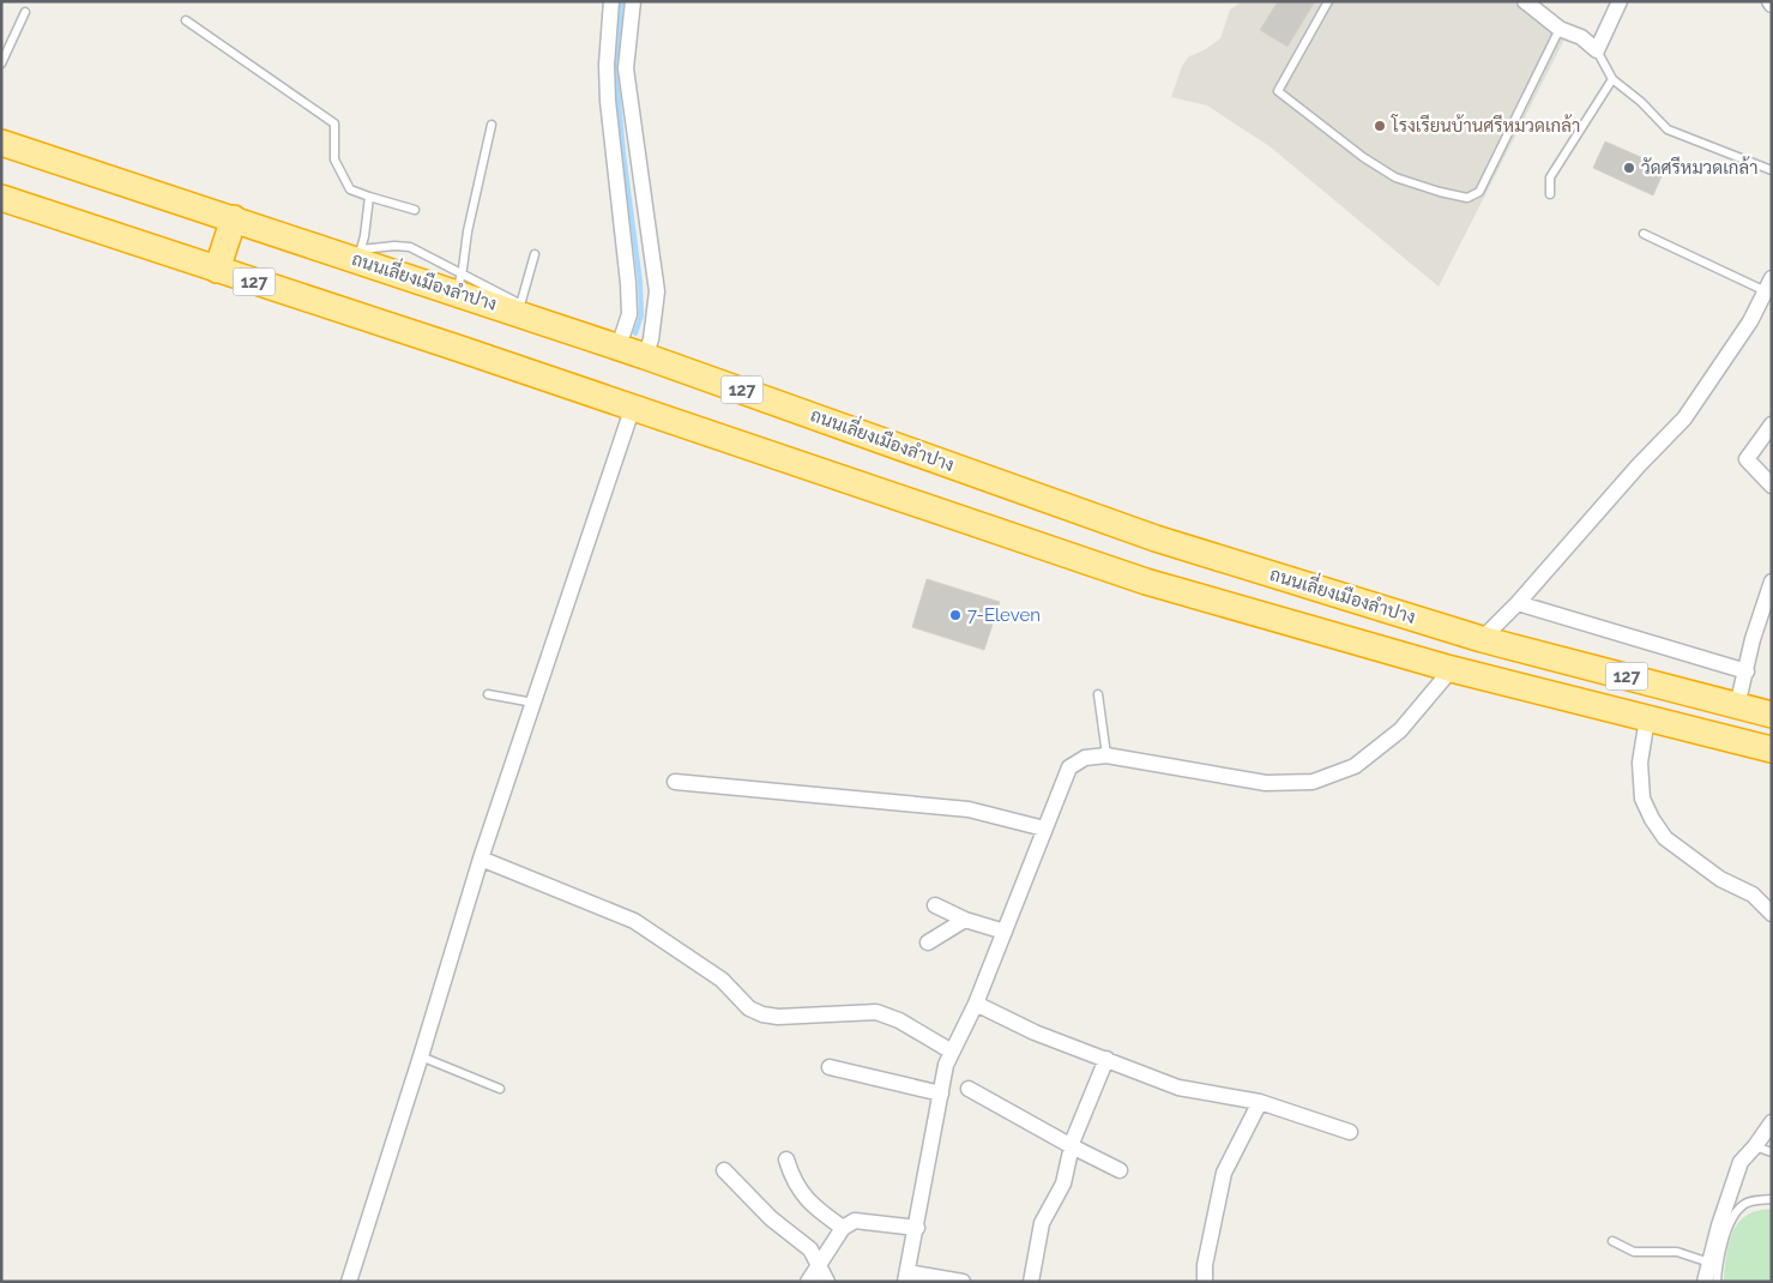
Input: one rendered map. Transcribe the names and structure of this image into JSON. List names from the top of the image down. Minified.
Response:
{"streets":{"highway":["127","ถนนเลี่ยงเมืองลำปาง"]},"places":["โรงเรียนบ้านศรีหมวดเกล้า","วัดศรีหมวดเกล้า","7-Eleven"]}
